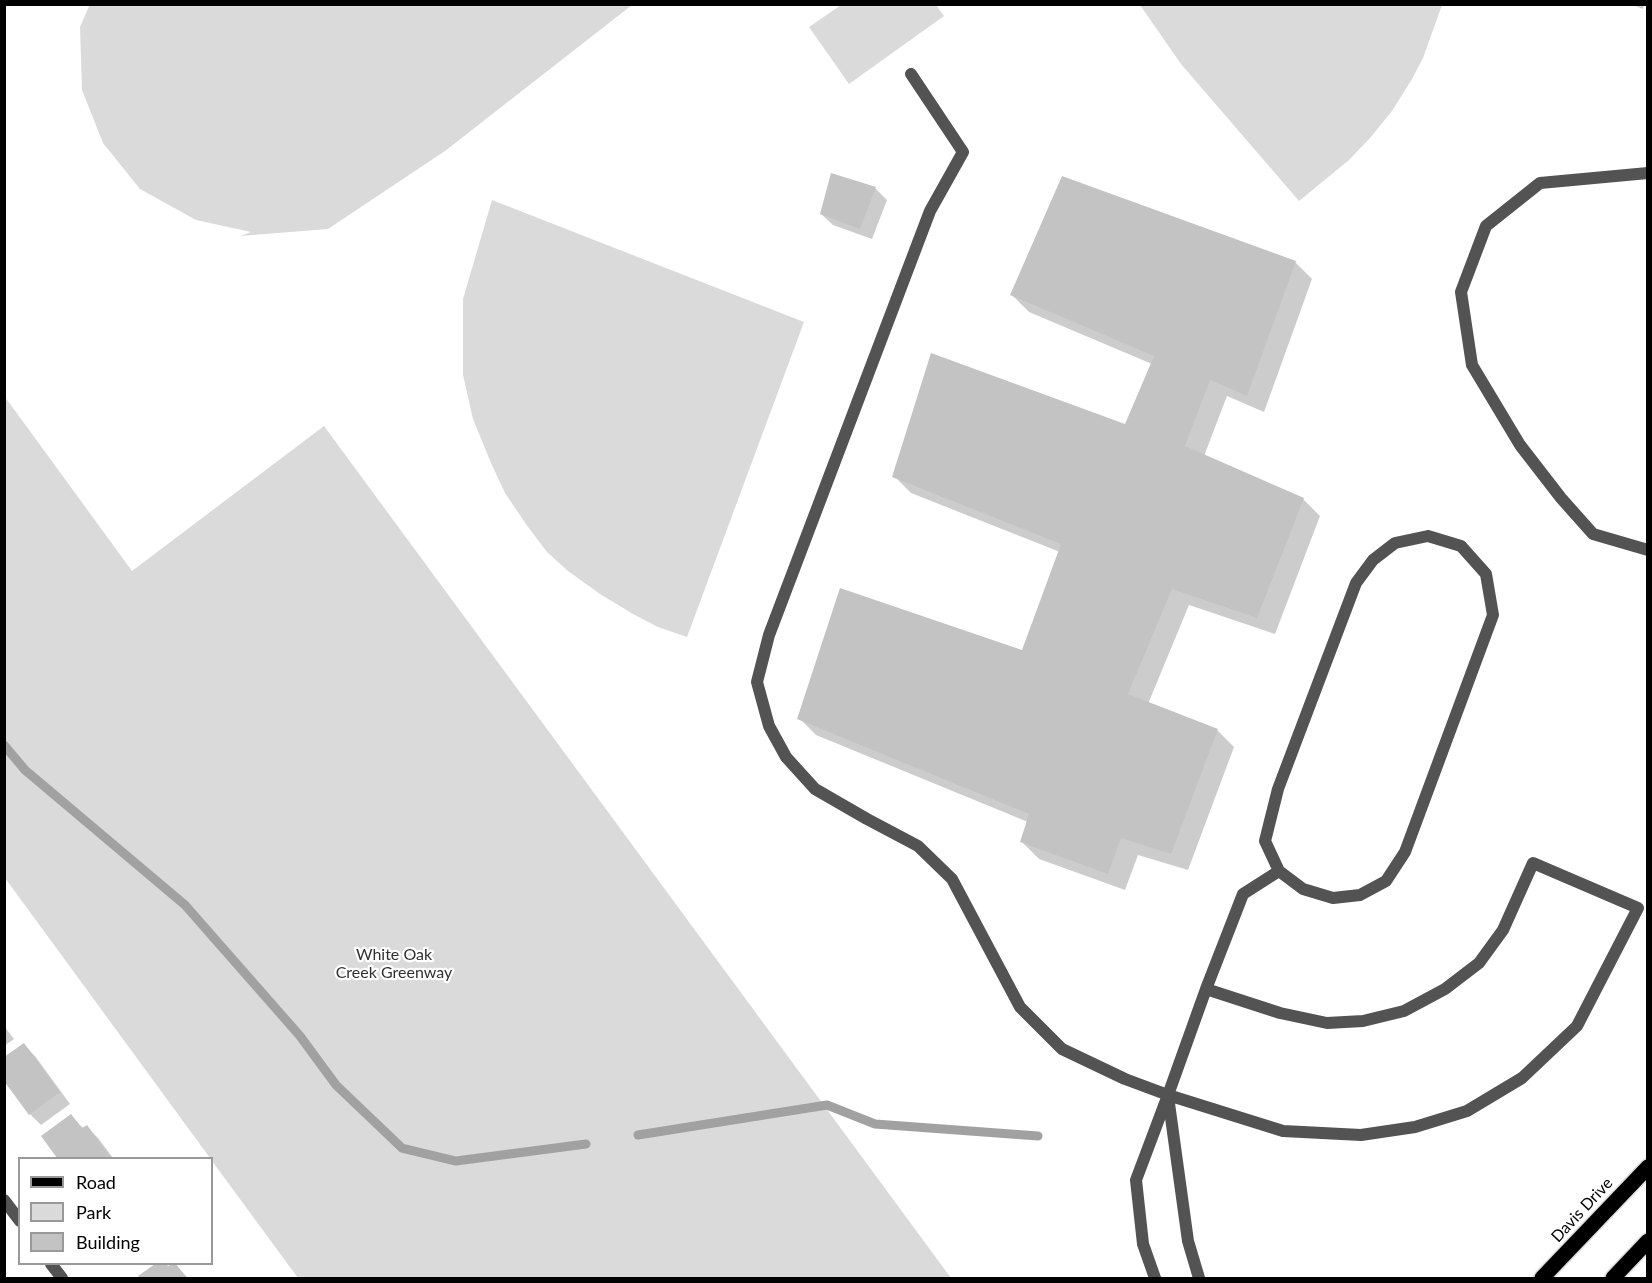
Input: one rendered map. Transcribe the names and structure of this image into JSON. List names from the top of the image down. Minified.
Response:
{"streets":{"main road":["Davis Drive"]},"parks":["White Oak Creek Greenway"],"legend":["Road","Park","Building"]}
